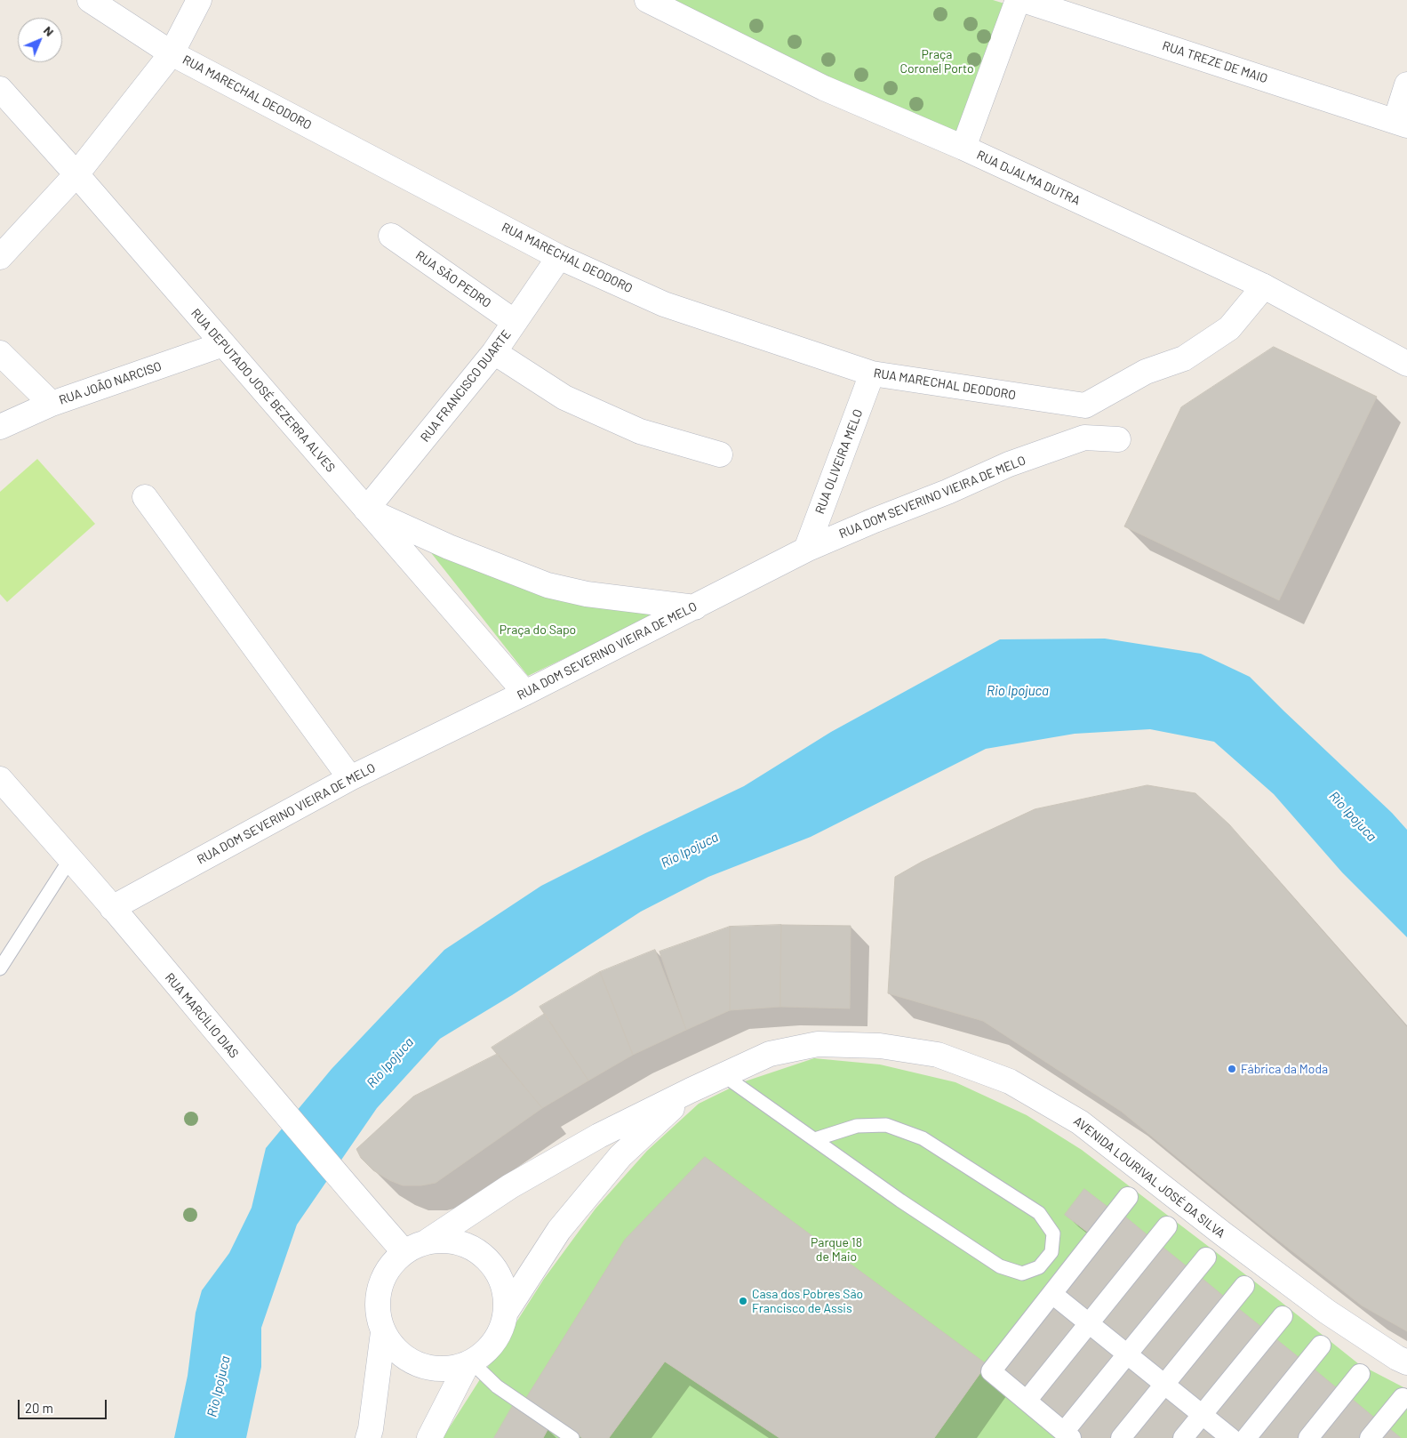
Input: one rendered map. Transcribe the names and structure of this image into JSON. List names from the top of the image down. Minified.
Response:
{"streets":{"street":["RUA TREZE DE MAIO","RUA MARECHAL DEODORO","RUA DJALMA DUTRA","RUA SÃO PEDRO","RUA JOÃO NARCISO","RUA FRANCISCO DUARTE","RUA DEPUTADO JOSÉ BEZERRA ALVES","RUA OLIVEIRA MELO","RUA DOM SEVERINO VIEIRA DE MELO","RUA MARCÍLIO DIAS","AVENIDA LOURIVAL JOSÉ DA SILVA"]},"crossings":[["RUA MARECHAL DEODORO","RUA DJALMA DUTRA"],["RUA MARECHAL DEODORO","RUA FRANCISCO DUARTE"],["RUA MARECHAL DEODORO","RUA OLIVEIRA MELO"],["RUA SÃO PEDRO","RUA FRANCISCO DUARTE"],["RUA JOÃO NARCISO","RUA DEPUTADO JOSÉ BEZERRA ALVES"],["RUA FRANCISCO DUARTE","RUA DEPUTADO JOSÉ BEZERRA ALVES"],["RUA DEPUTADO JOSÉ BEZERRA ALVES","RUA DOM SEVERINO VIEIRA DE MELO"],["RUA OLIVEIRA MELO","RUA DOM SEVERINO VIEIRA DE MELO"],["RUA DOM SEVERINO VIEIRA DE MELO","RUA MARCÍLIO DIAS"],["RUA MARCÍLIO DIAS","AVENIDA LOURIVAL JOSÉ DA SILVA"]],"water":["Rio Ipojuca"],"parks":["Praça Coronel Porto","Praça do Sapo","Parque 18 de Maio"],"places":["Fábrica da Moda","Casa dos Pobres São Francisco de Assis"],"scale_bar":"20 m","north":"top right"}
